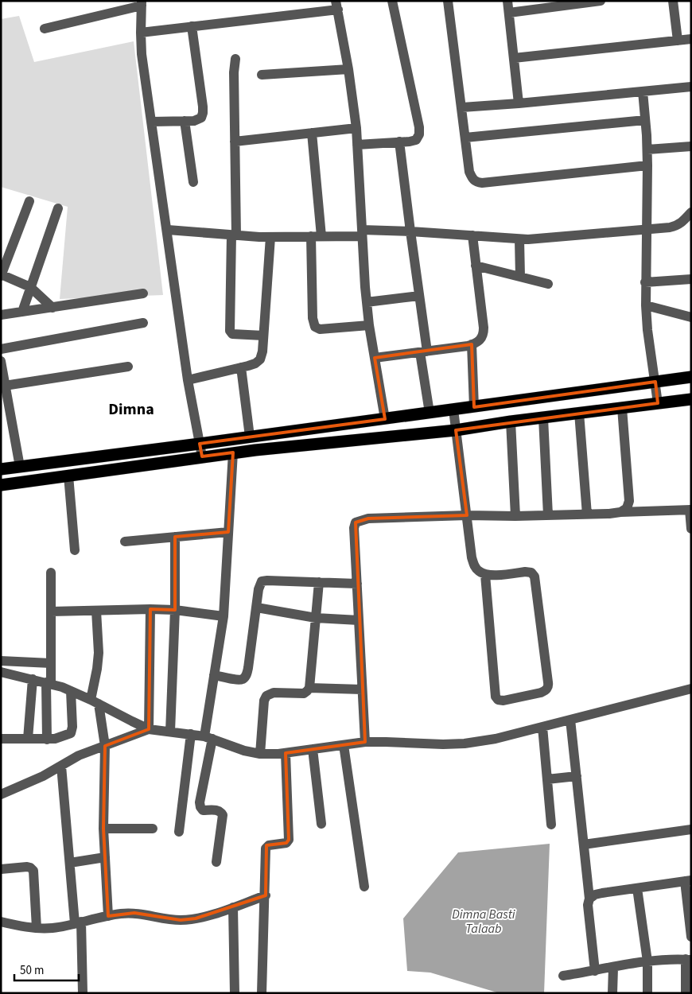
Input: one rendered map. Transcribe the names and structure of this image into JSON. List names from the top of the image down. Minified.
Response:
{"districts":["Dimna"],"water":["Dimna Basti Talaab"],"scale_bar":"50 m"}
